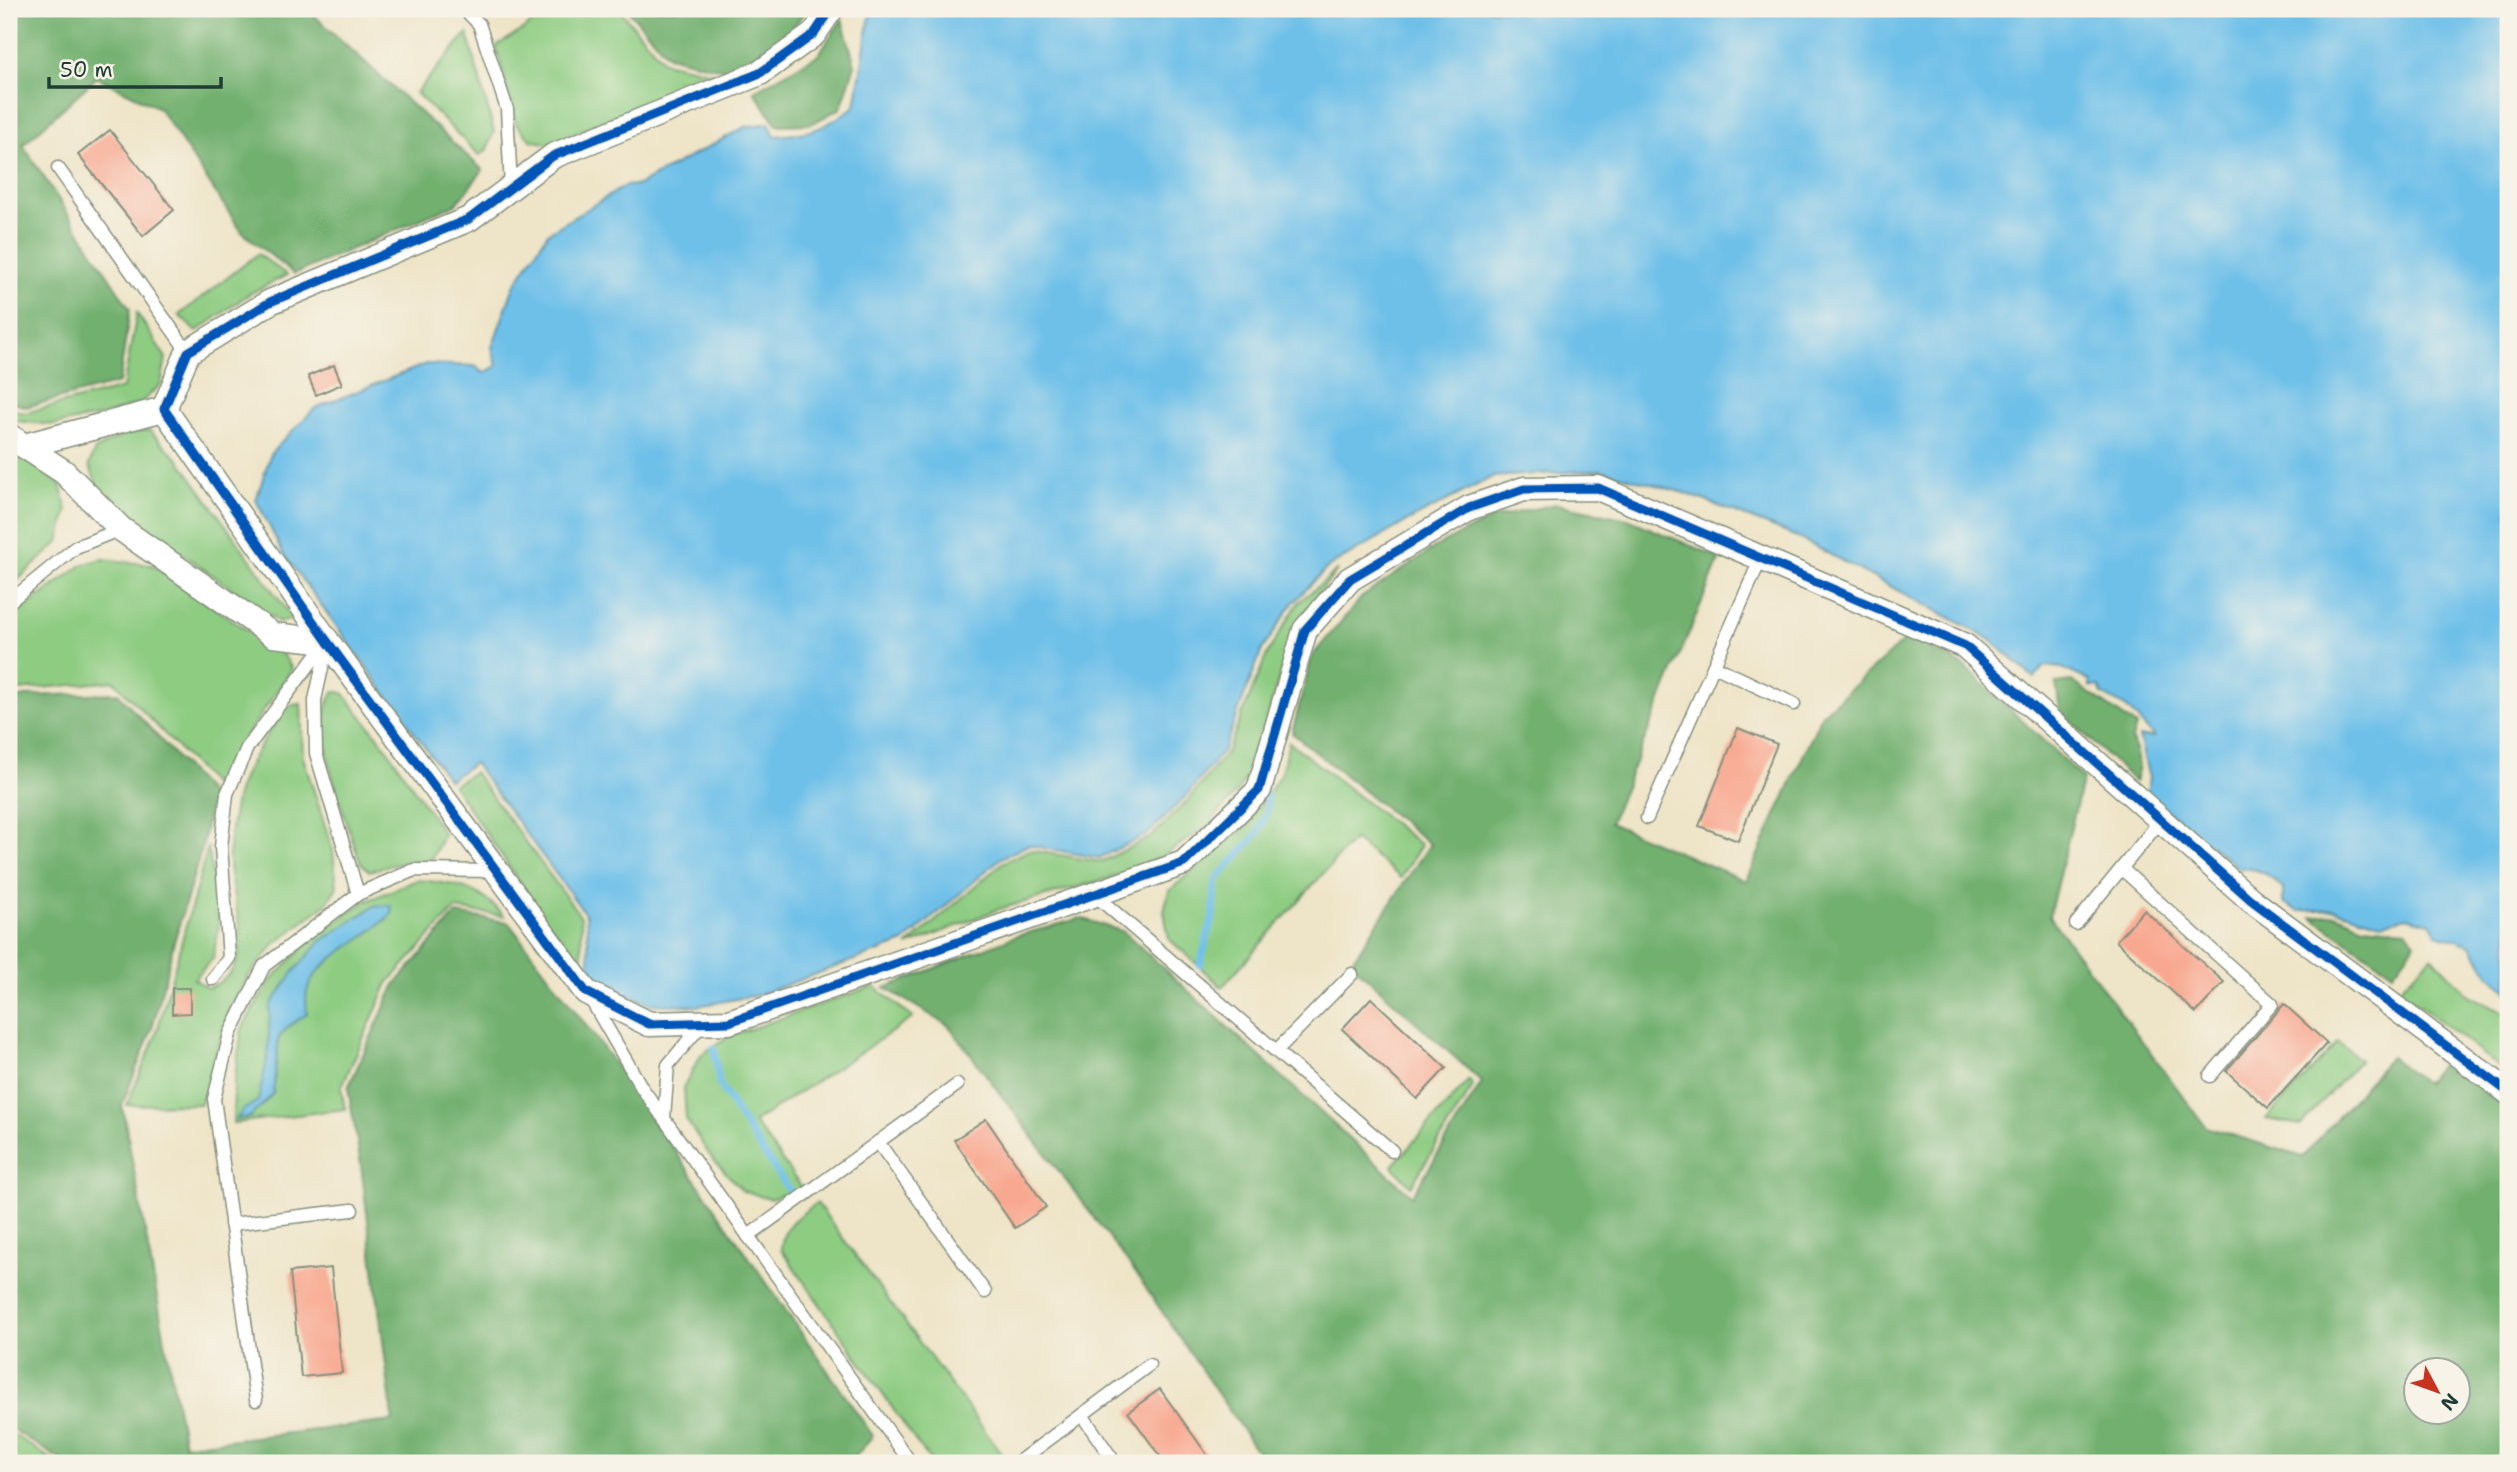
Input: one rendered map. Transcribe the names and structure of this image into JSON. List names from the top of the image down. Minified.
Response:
{"scale_bar":"50 m","north":"bottom right"}
